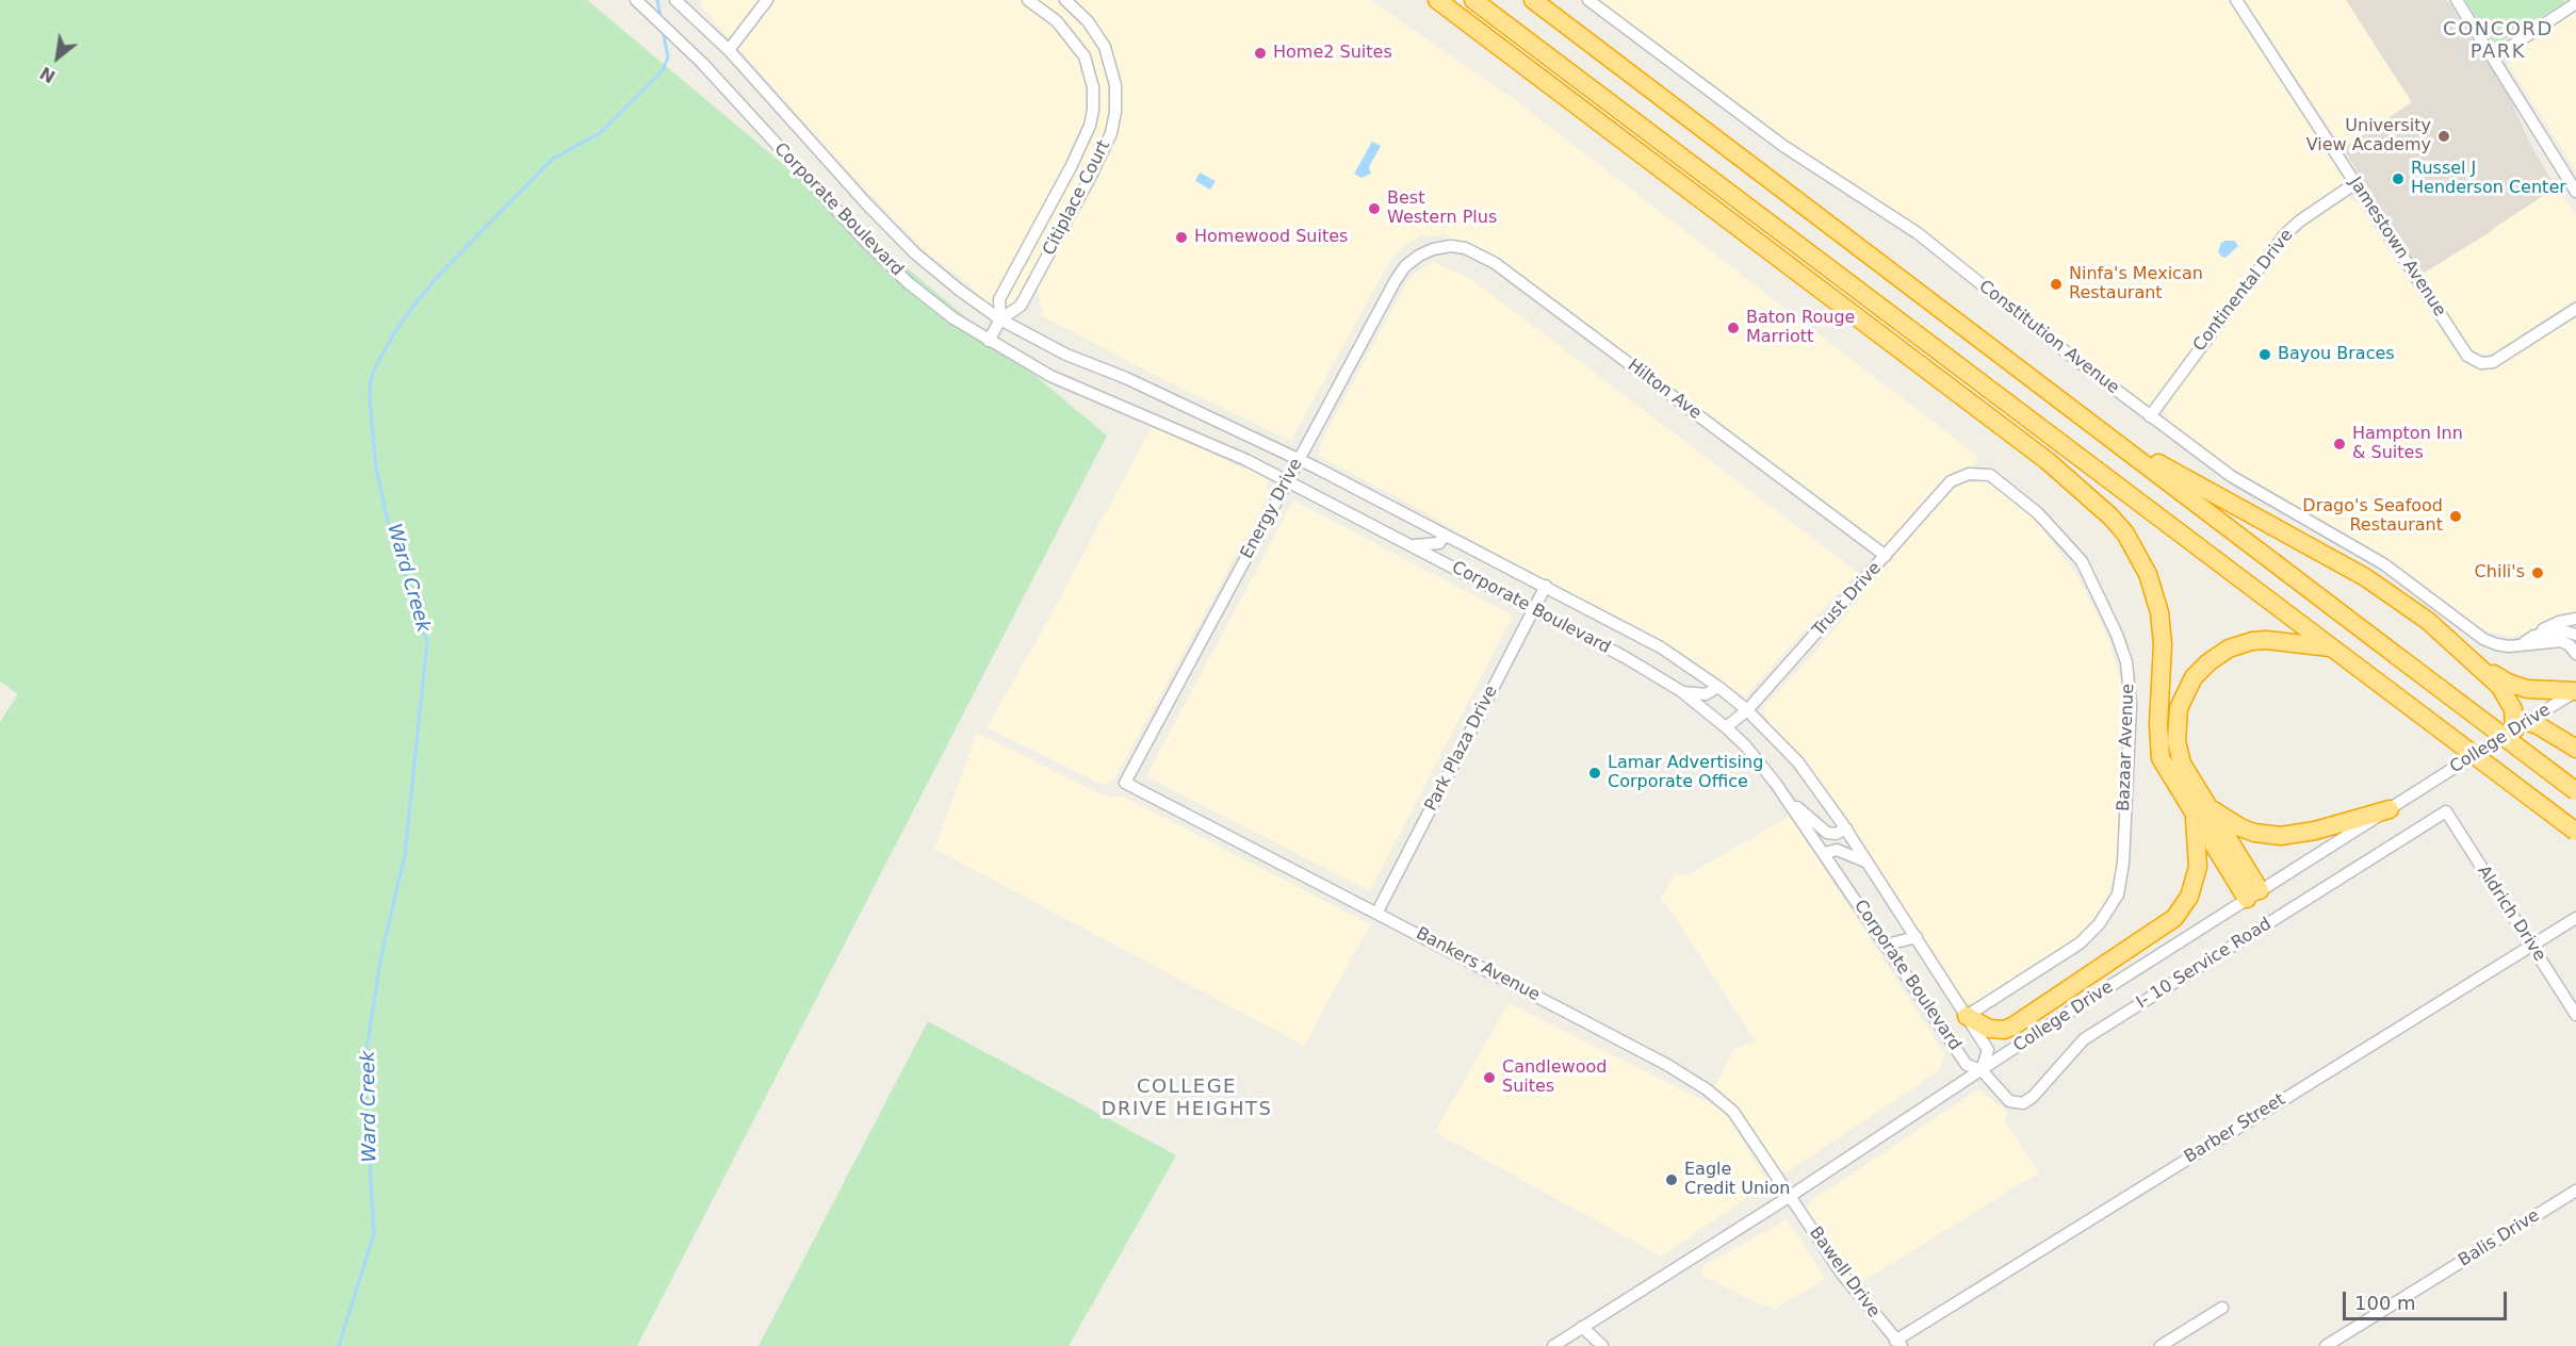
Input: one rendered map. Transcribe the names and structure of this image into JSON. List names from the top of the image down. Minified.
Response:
{"streets":{"street":["Citiplace Court","Corporate Boulevard","Jamestown Avenue","Continental Drive","Constitution Avenue","Hilton Ave","Energy Drive","Trust Drive","College Drive","Bazaar Avenue","Park Plaza Drive","Aldrich Drive","I- 10 Service Road","Bankers Avenue","Barber Street","Balis Drive","Bawell Drive"]},"crossings":[["Citiplace Court","Corporate Boulevard"],["Corporate Boulevard","Energy Drive"],["Corporate Boulevard","Trust Drive"],["Corporate Boulevard","College Drive"],["Corporate Boulevard","Bazaar Avenue"],["Corporate Boulevard","Park Plaza Drive"],["Corporate Boulevard","I- 10 Service Road"],["Jamestown Avenue","Continental Drive"],["Continental Drive","Constitution Avenue"],["Hilton Ave","Energy Drive"],["Hilton Ave","Trust Drive"],["Energy Drive","Bankers Avenue"],["Trust Drive","Bazaar Avenue"],["College Drive","I- 10 Service Road"],["College Drive","Bankers Avenue"],["College Drive","Bawell Drive"],["Park Plaza Drive","Bankers Avenue"],["Aldrich Drive","I- 10 Service Road"],["Aldrich Drive","Barber Street"],["Bankers Avenue","Bawell Drive"],["Barber Street","Bawell Drive"]],"districts":["CONCORD PARK","COLLEGE DRIVE HEIGHTS"],"water":["Ward Creek"],"places":["Home2 Suites","University View Academy","Russel J Henderson Center","Best Western Plus","Homewood Suites","Ninfa's Mexican Restaurant","Baton Rouge Marriott","Bayou Braces","Hampton Inn & Suites","Drago's Seafood Restaurant","Chili's","Lamar Advertising Corporate Office","Candlewood Suites","Eagle Credit Union"],"scale_bar":"100 m","north":"bottom left"}
